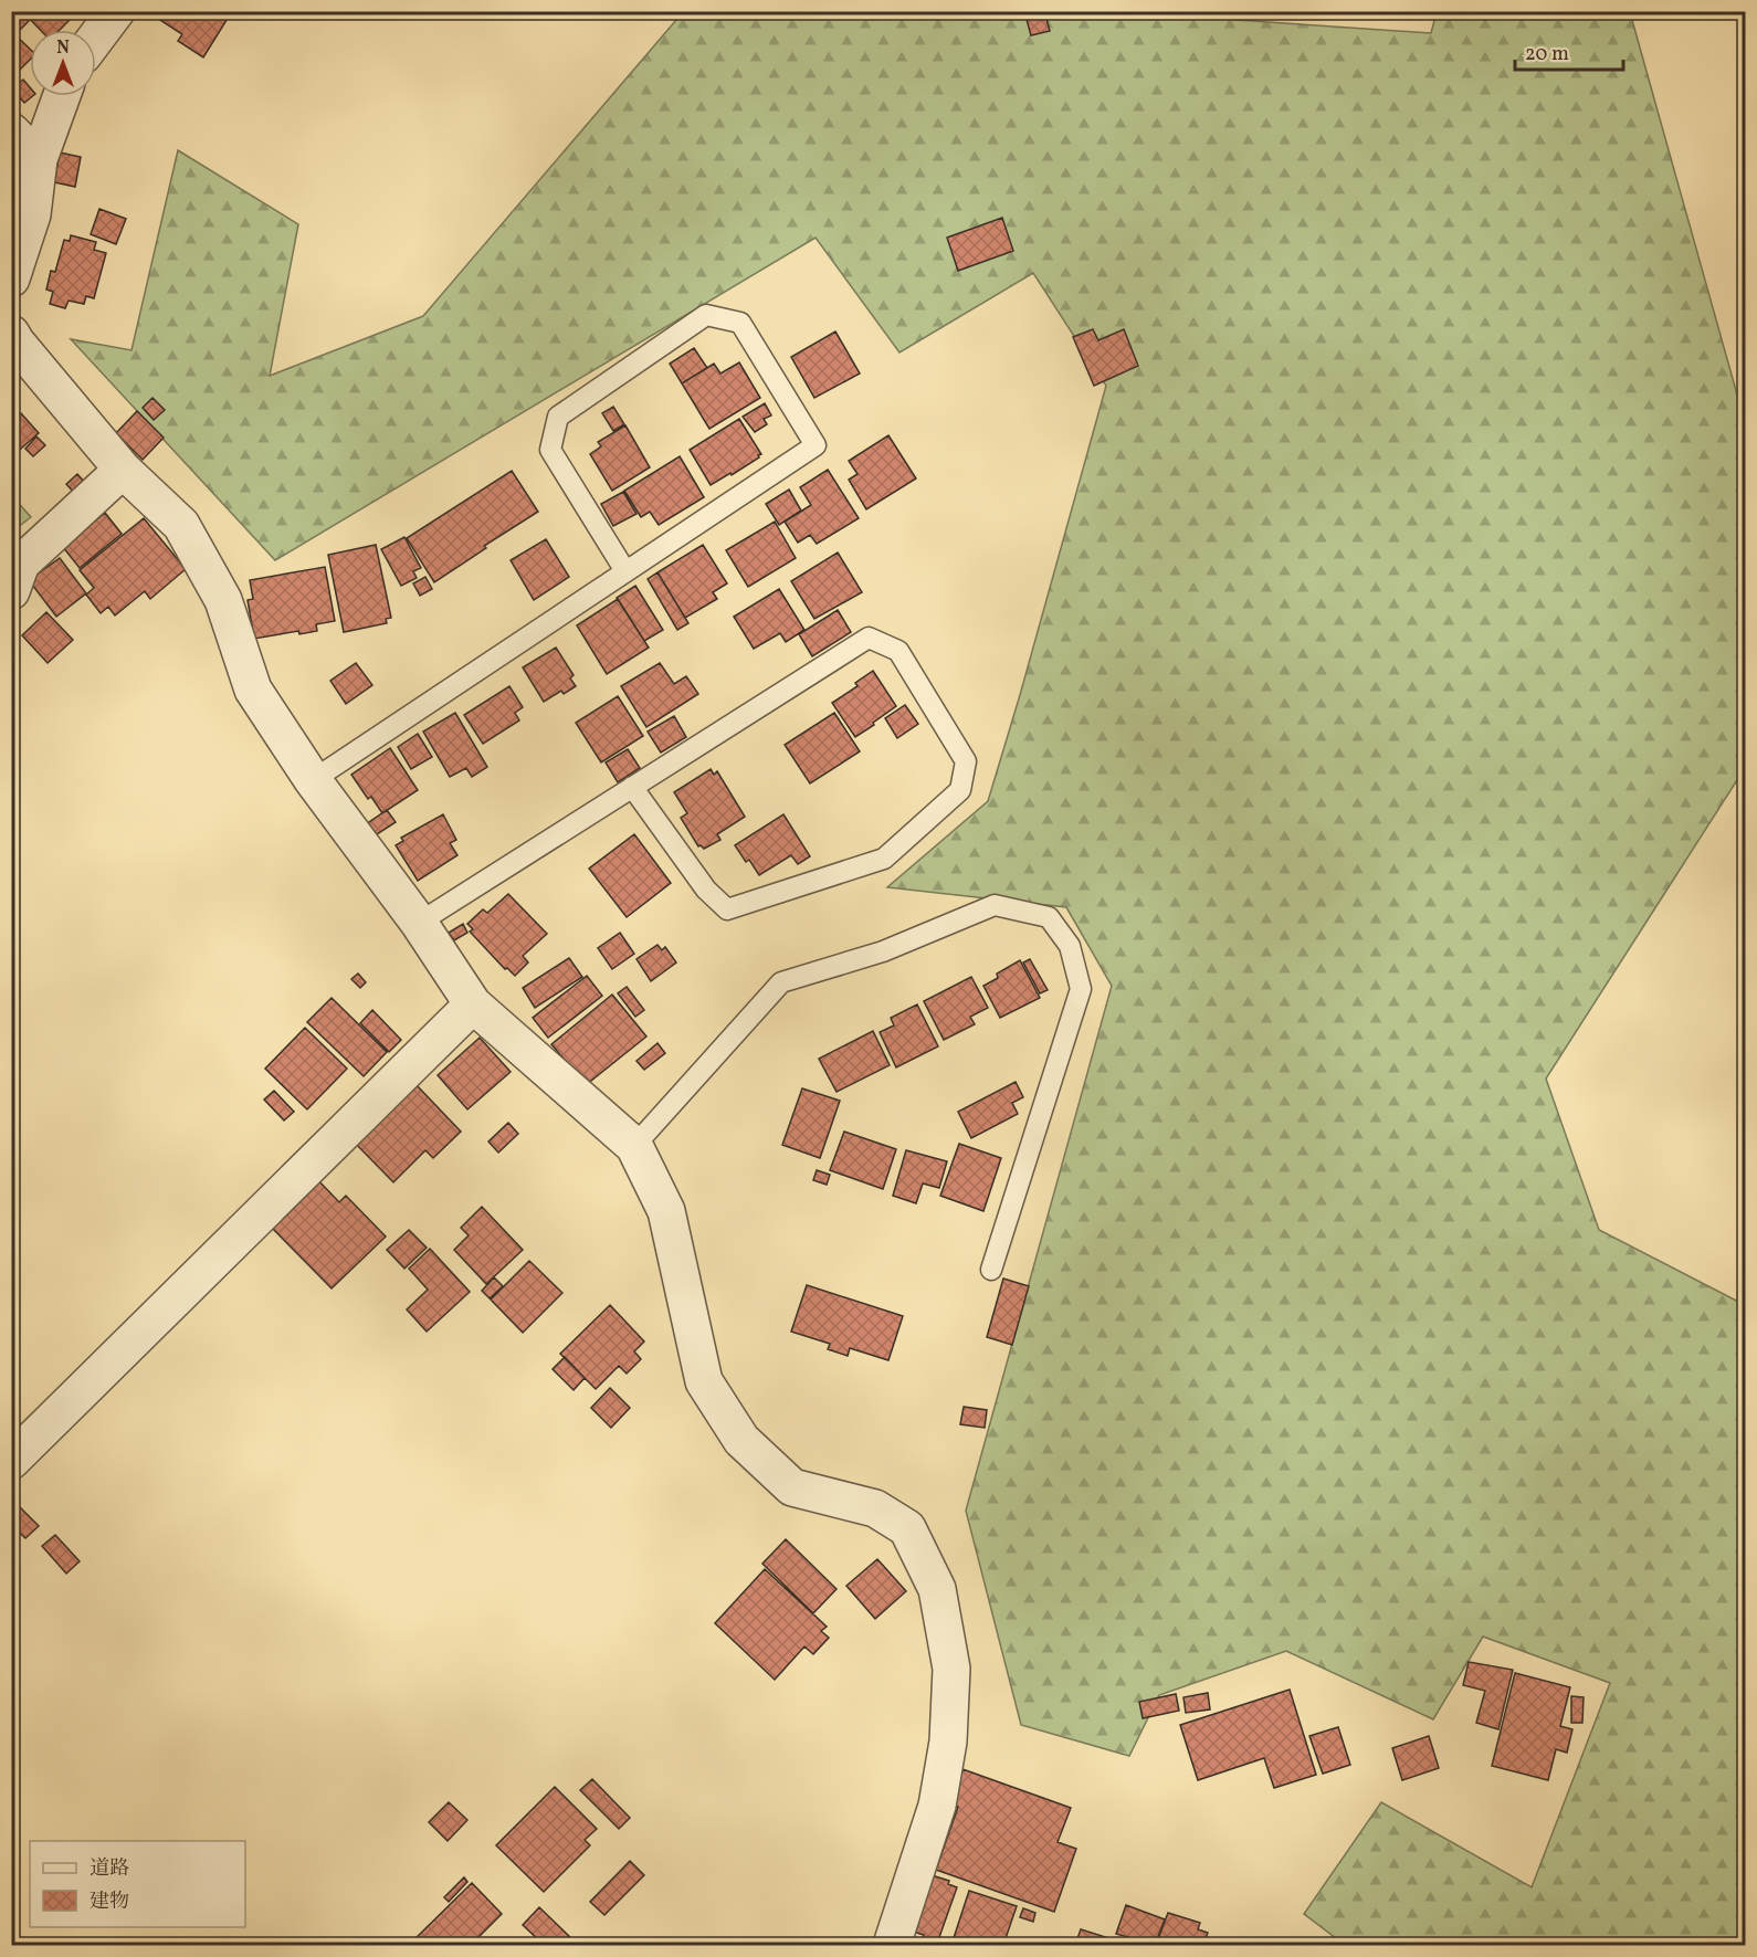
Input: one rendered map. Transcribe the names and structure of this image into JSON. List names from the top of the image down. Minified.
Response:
{"legend":["道路","建物"],"scale_bar":"20 m","north":"top"}
